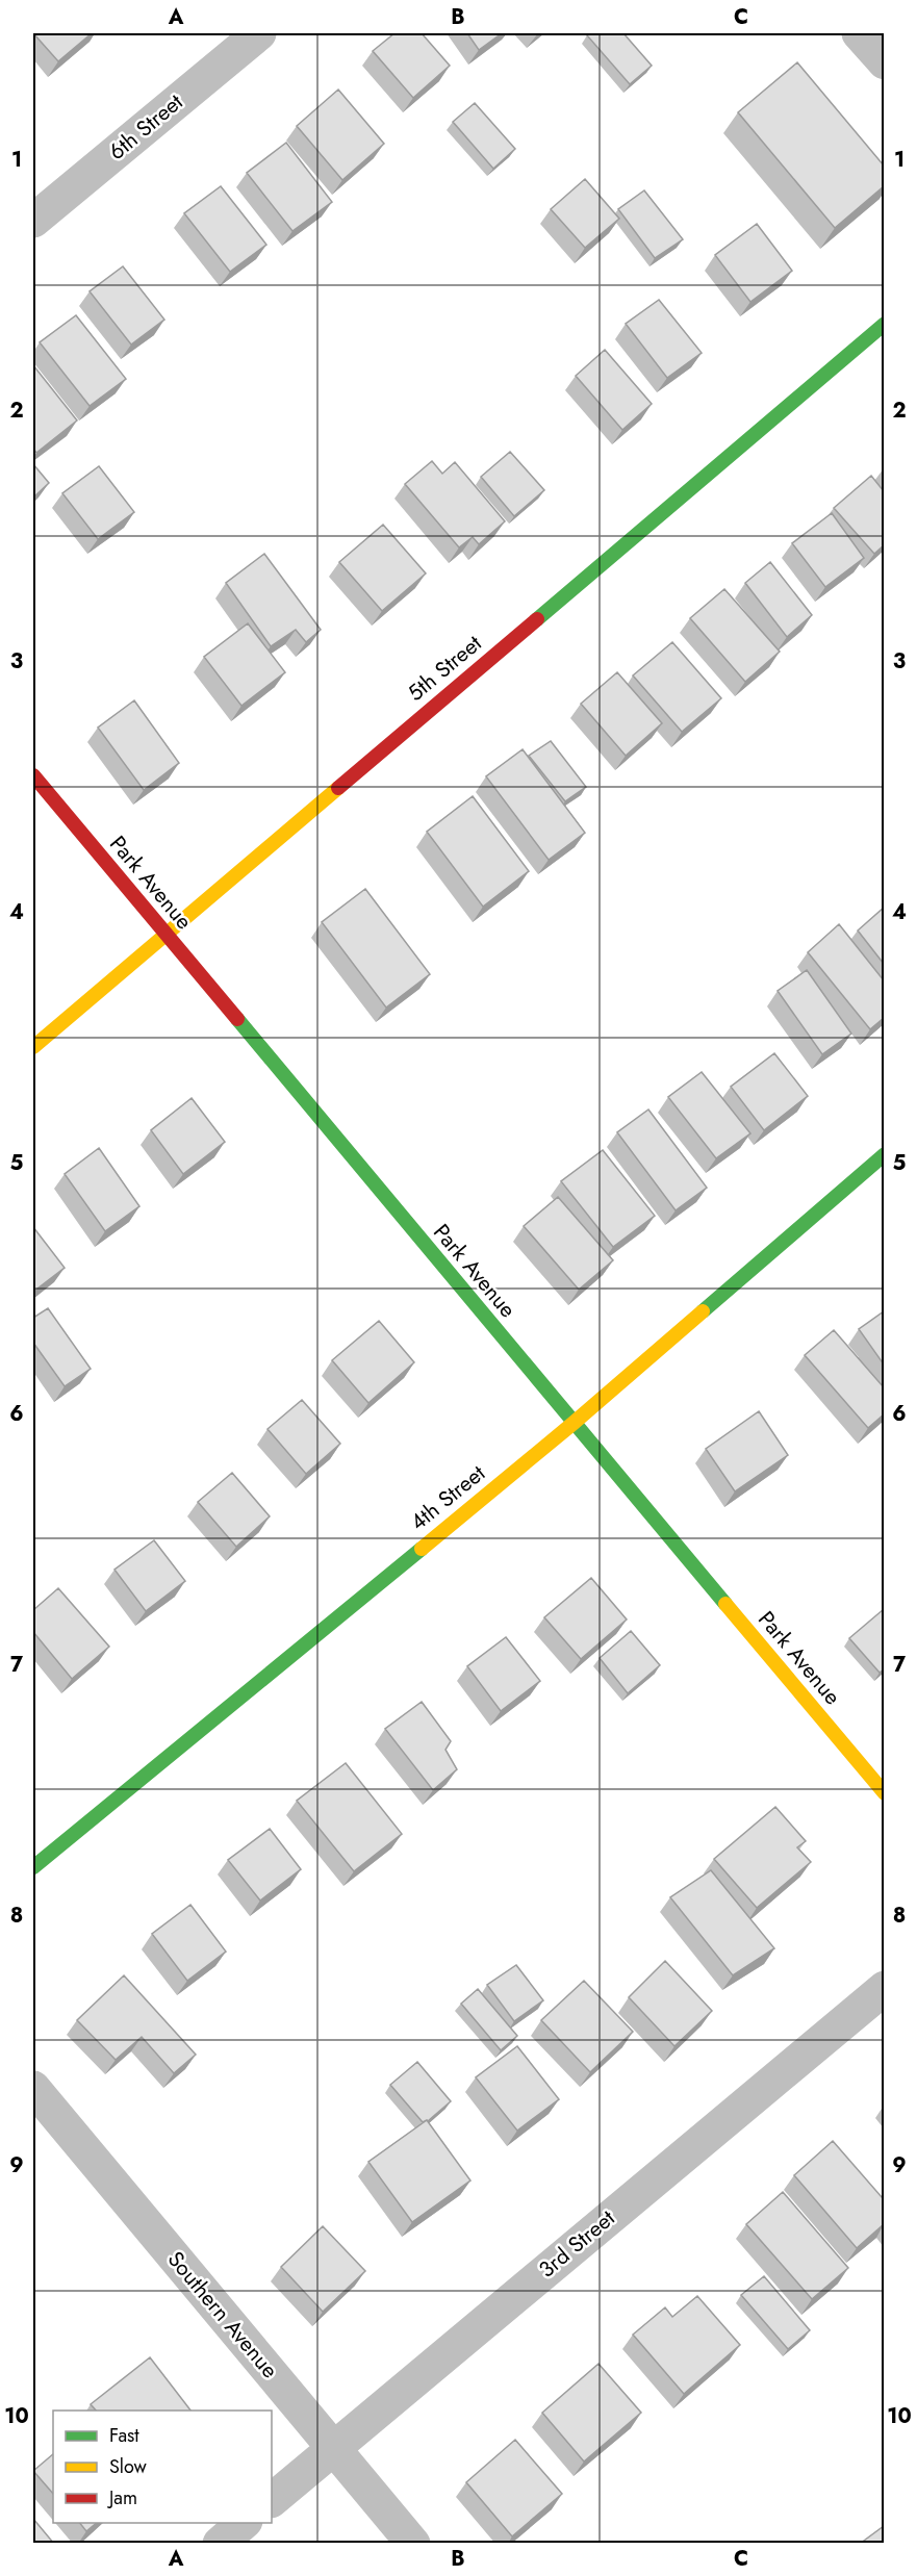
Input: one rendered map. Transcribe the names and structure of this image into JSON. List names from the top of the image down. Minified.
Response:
{"streets":{"street":["6th Street","5th Street","Park Avenue","4th Street","3rd Street","Southern Avenue"]},"crossings":[["5th Street","Park Avenue"],["Park Avenue","4th Street"],["3rd Street","Southern Avenue"]],"legend":["Fast","Slow","Jam"],"grid":{"columns":["A","B","C"],"rows":["1","2","3","4","5","6","7","8","9","10"]}}
